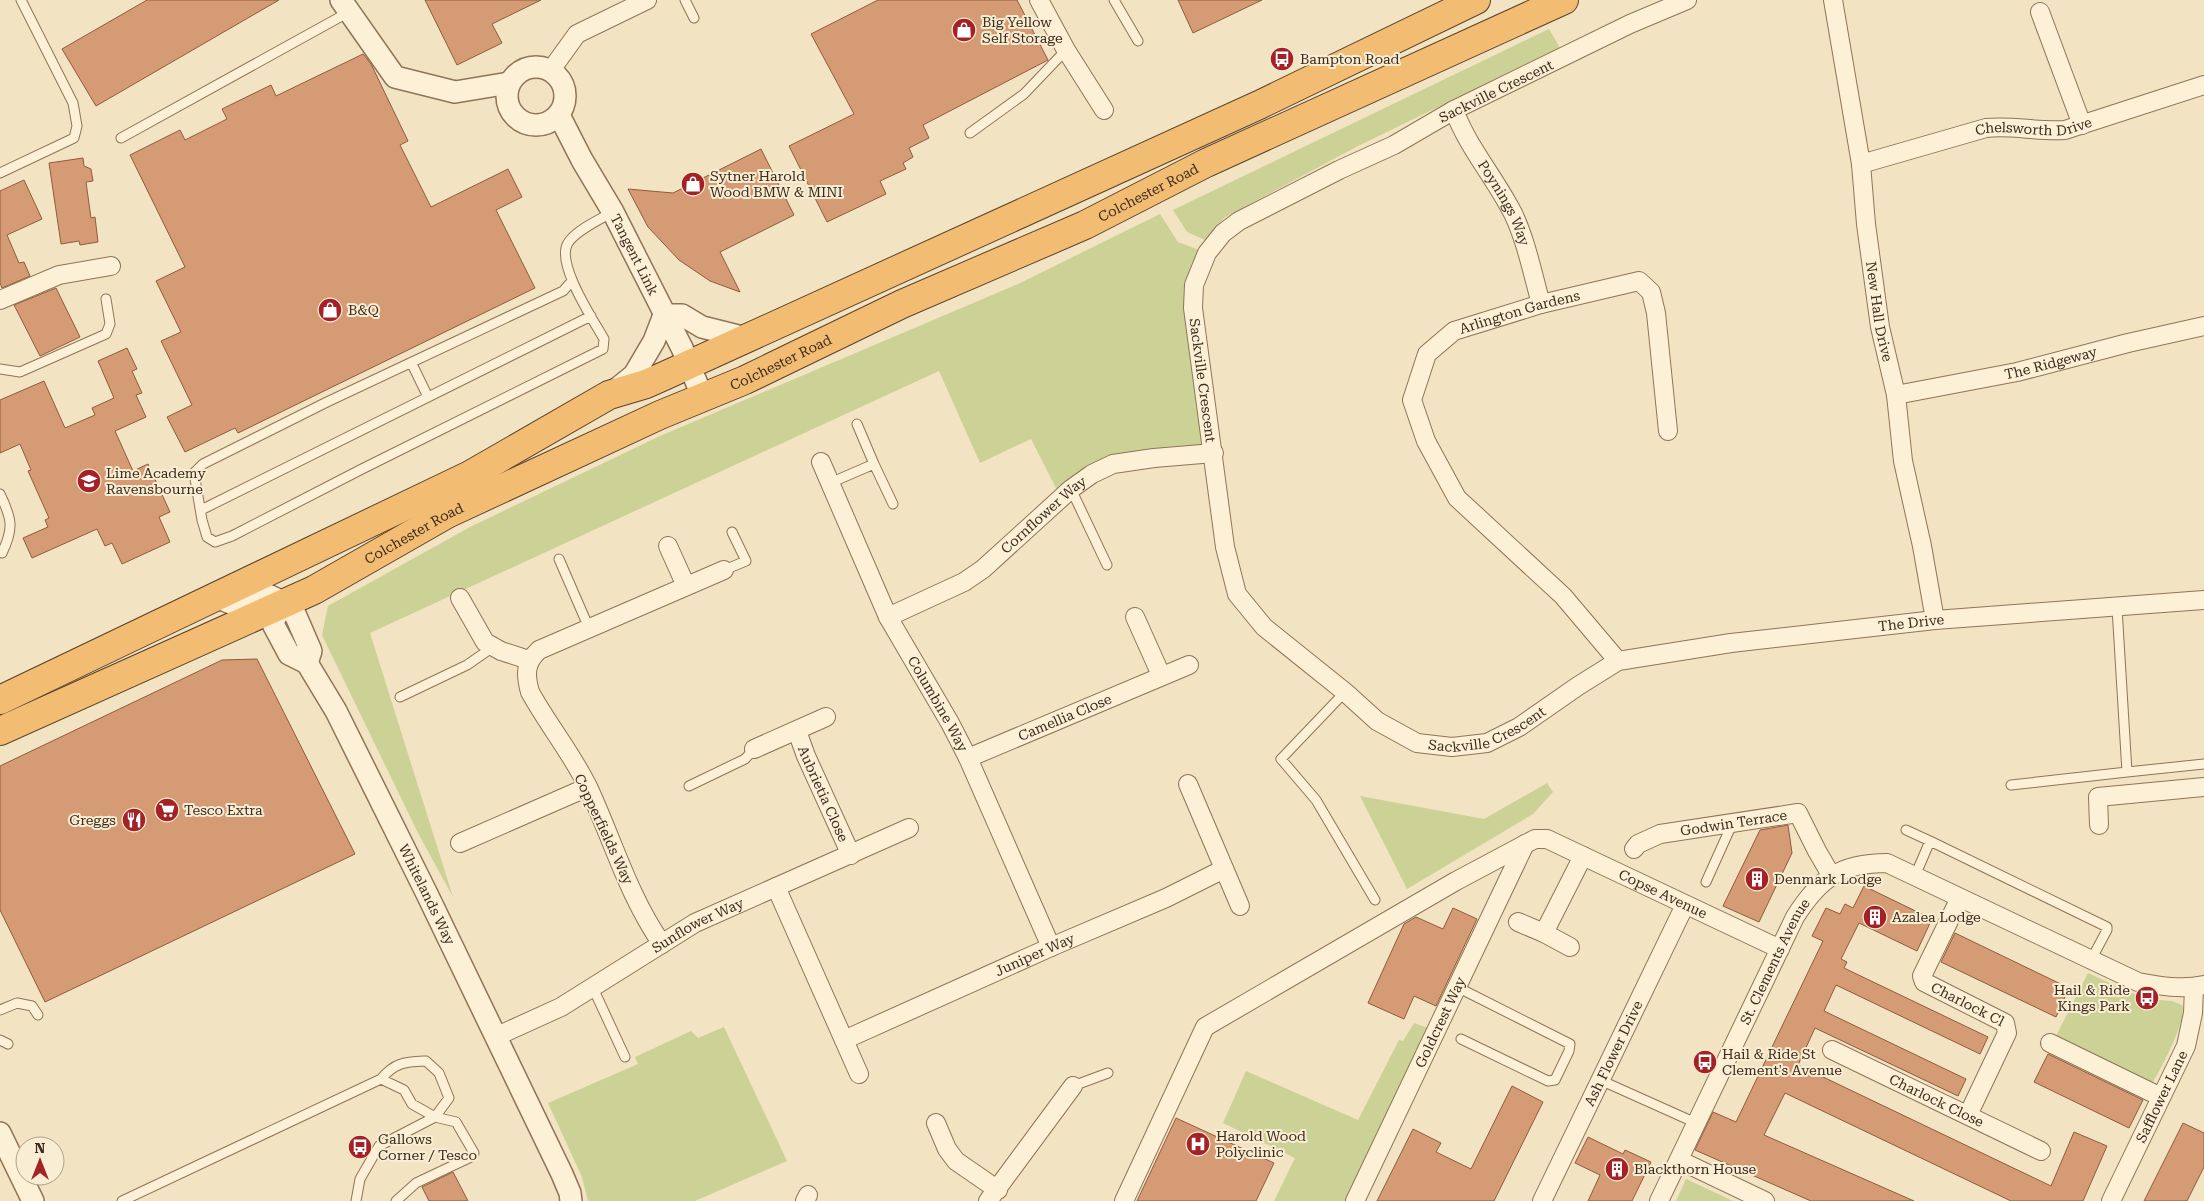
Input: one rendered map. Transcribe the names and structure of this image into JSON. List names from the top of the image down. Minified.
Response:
{"streets":{"highway":["Colchester Road"],"street":["Sackville Crescent","Chelsworth Drive","Poynings Way","Tangent Link","New Hall Drive","Arlington Gardens","The Ridgeway","Cornflower Way","The Drive","Columbine Way","Camellia Close","Aubrietia Close","Godwin Terrace","Copperfields Way","Whitelands Way","Copse Avenue","Sunflower Way","Juniper Way","St. Clements Avenue","Charlock Cl","Goldcrest Way","Ash Flower Drive","Safflower Lane","Charlock Close"]},"crossings":[["Sackville Crescent","Poynings Way"],["Sackville Crescent","Arlington Gardens"],["Sackville Crescent","Cornflower Way"],["Sackville Crescent","The Drive"],["Chelsworth Drive","New Hall Drive"],["Colchester Road","Tangent Link"],["Colchester Road","Whitelands Way"],["Poynings Way","Arlington Gardens"],["New Hall Drive","The Ridgeway"],["New Hall Drive","The Drive"],["Arlington Gardens","The Drive"],["Cornflower Way","Columbine Way"],["Columbine Way","Camellia Close"],["Columbine Way","Juniper Way"],["Aubrietia Close","Sunflower Way"],["Godwin Terrace","St. Clements Avenue"],["Copperfields Way","Sunflower Way"],["Whitelands Way","Sunflower Way"],["Copse Avenue","St. Clements Avenue"],["Copse Avenue","Goldcrest Way"],["Copse Avenue","Ash Flower Drive"],["St. Clements Avenue","Charlock Cl"],["St. Clements Avenue","Safflower Lane"],["Charlock Cl","Charlock Close"]],"places":{"shop":["Big Yellow Self Storage","Sytner Harold Wood BMW & MINI","B&Q"],"bus stop":["Bampton Road","Hail & Ride Kings Park","Hail & Ride St Clement's Avenue","Gallows Corner / Tesco"],"school or university":["Lime Academy Ravensbourne"],"supermarket":["Tesco Extra"],"restaurant":["Greggs"],"building":["Denmark Lodge","Azalea Lodge","Blackthorn House"],"hospital":["Harold Wood Polyclinic"]},"north":"top"}
